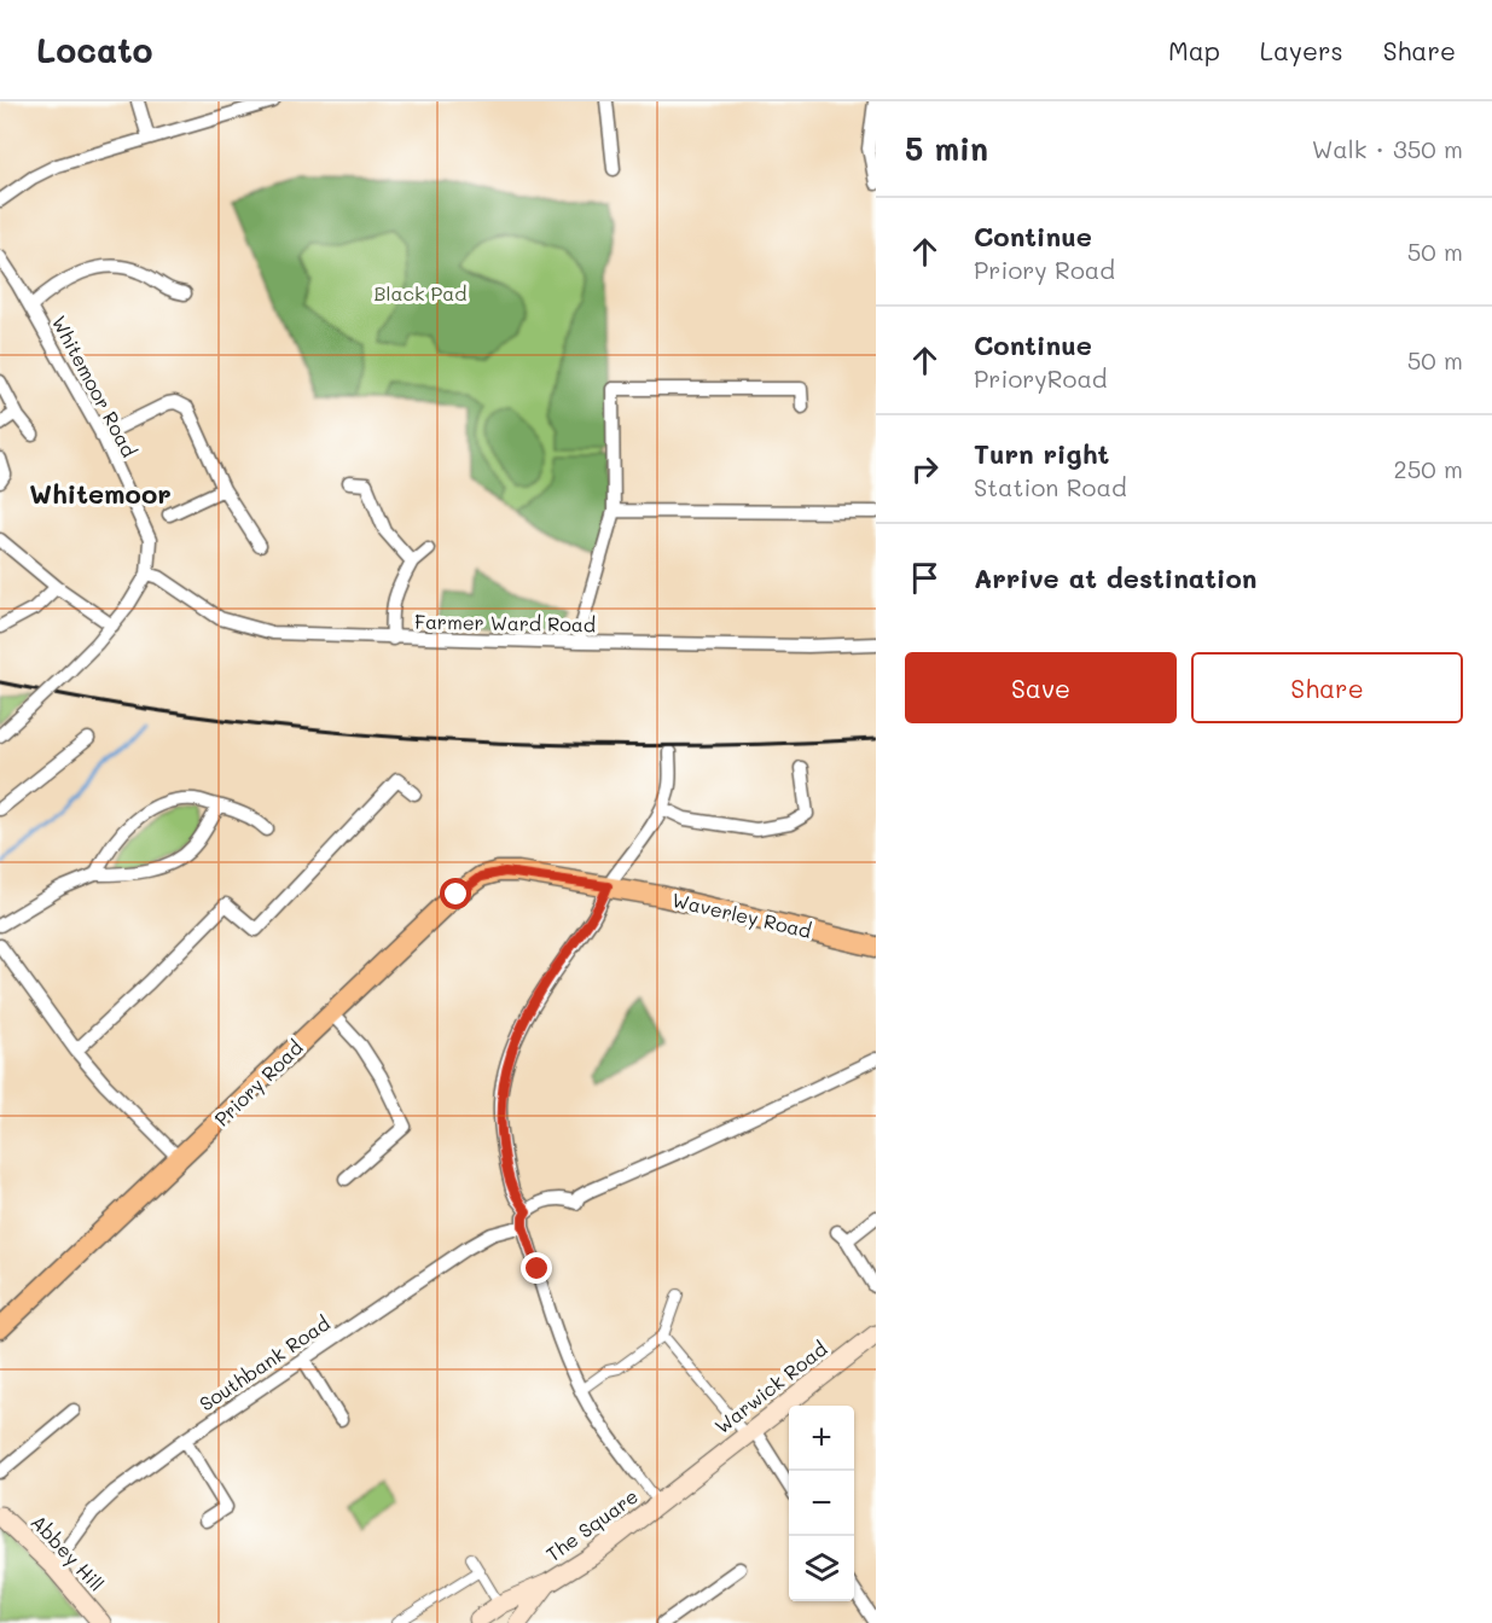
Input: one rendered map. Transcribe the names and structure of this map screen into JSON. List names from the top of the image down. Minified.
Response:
{"streets":{"main road":["Waverley Road","Priory Road","Warwick Road","The Square","Abbey Hill"],"street":["Whitemoor Road","Farmer Ward Road","Southbank Road"]},"crossings":[["Whitemoor Road","Farmer Ward Road"],["Waverley Road","Priory Road"],["Southbank Road","Abbey Hill"],["Warwick Road","The Square"]],"districts":["Whitemoor"],"parks":["Black Pad"],"page":{"header":"Locato","nav":["Map","Layers","Share"],"heading":["5 min","Walk · 350 m"],"list":[["Continue","Priory Road","50 m"],["Continue","PrioryRoad","50 m"],["Turn right","Station Road","250 m"],"Arrive at destination"],"buttons":["Save","Share"],"map_buttons":["+","−"]}}
